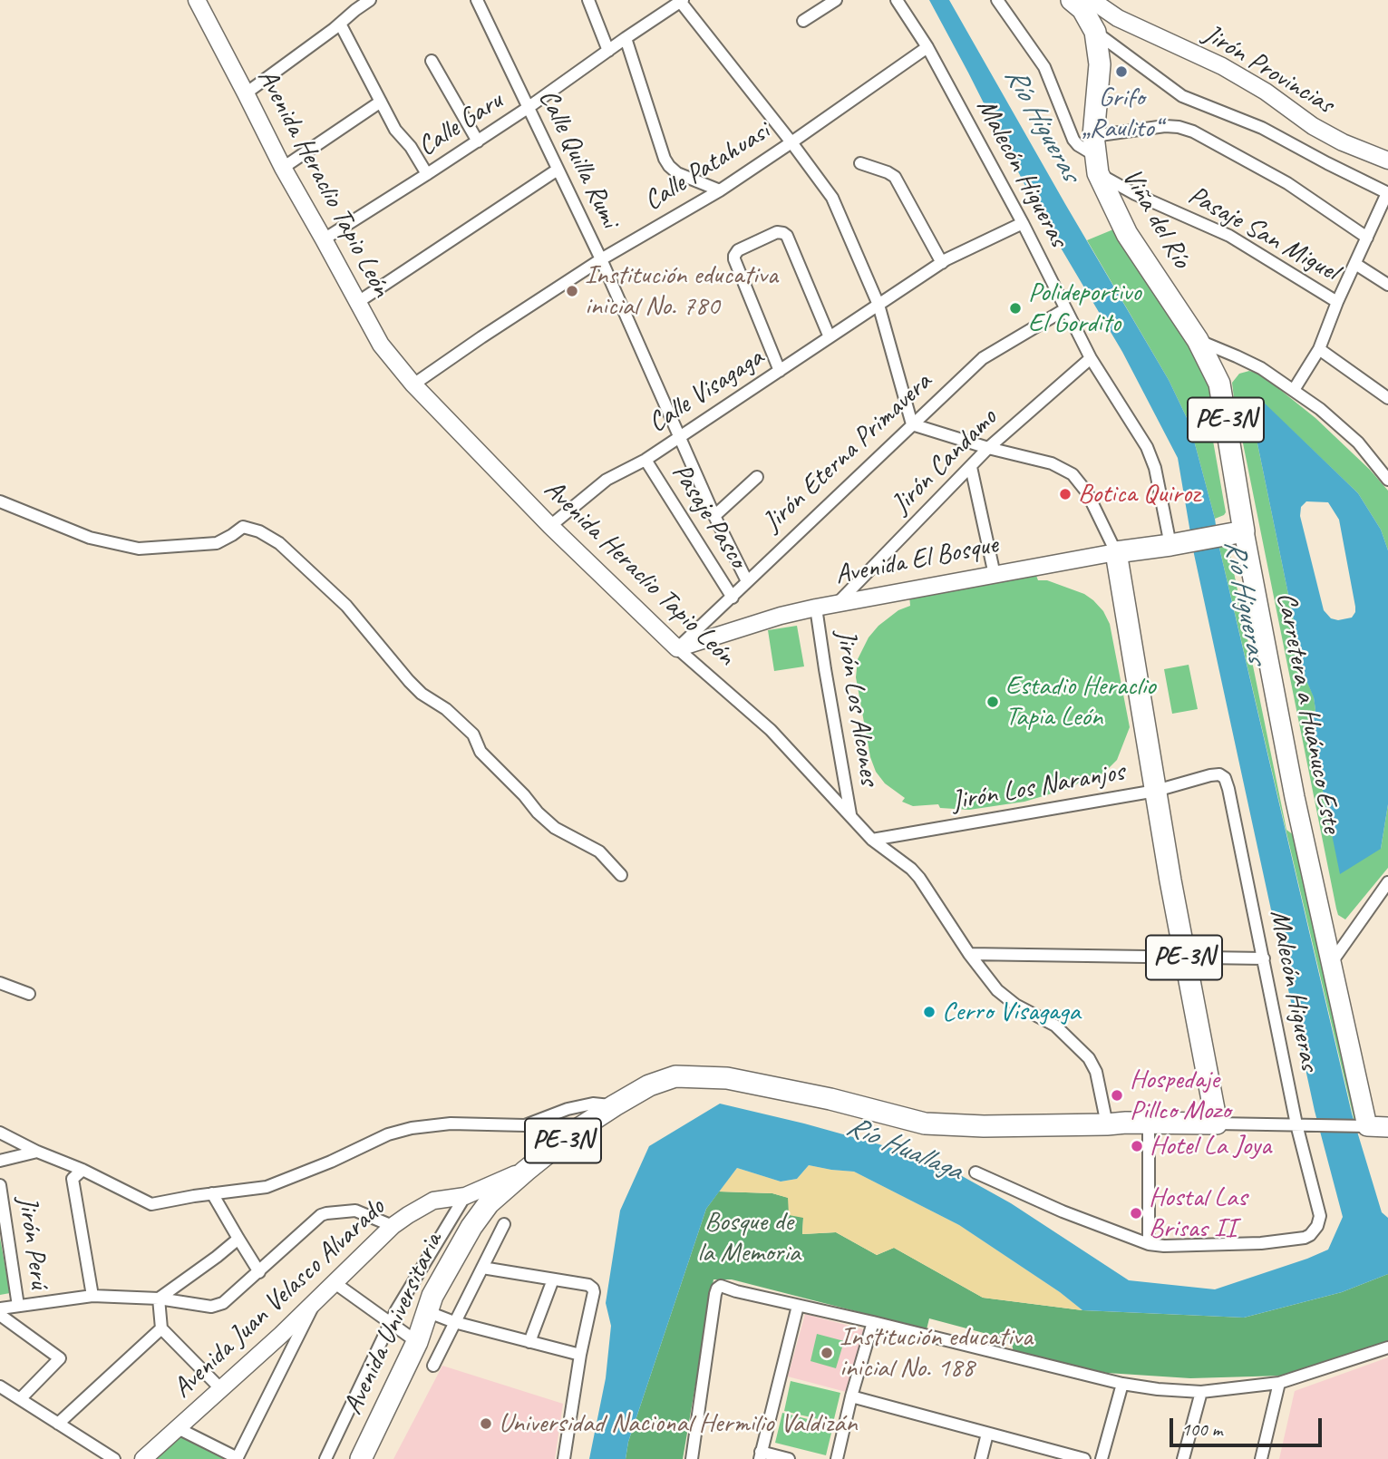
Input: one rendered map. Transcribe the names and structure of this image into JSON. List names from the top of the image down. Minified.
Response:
{"streets":{"highway":["Viña del Río","PE-3N","Avenida El Bosque","Carretera a Huánuco Este","Avenida Universitaria"],"street":["Jirón Provincias","Calle Garu","Calle Quilla Rumi","Calle Patahuasi","Malecón Higueras","Avenida Heraclio Tapio León","Pasaje San Miguel","Calle Visagaga","Jirón Eterna Primavera","Jirón Candamo","Pasaje Pasco","Jirón Los Alcones","Jirón Los Naranjos","Jirón Perú","Avenida Juan Velasco Alvarado"]},"crossings":[["Calle Garu","Calle Quilla Rumi"],["Calle Garu","Avenida Heraclio Tapio León"],["Calle Quilla Rumi","Calle Patahuasi"],["Calle Quilla Rumi","Calle Visagaga"],["Calle Quilla Rumi","Jirón Eterna Primavera"],["Calle Patahuasi","Malecón Higueras"],["Calle Patahuasi","Avenida Heraclio Tapio León"],["Malecón Higueras","Calle Visagaga"],["Malecón Higueras","PE-3N"],["Malecón Higueras","Jirón Eterna Primavera"],["Malecón Higueras","Jirón Candamo"],["Malecón Higueras","Avenida El Bosque"],["Malecón Higueras","Jirón Los Naranjos"],["Avenida Heraclio Tapio León","Calle Visagaga"],["Avenida Heraclio Tapio León","PE-3N"],["Avenida Heraclio Tapio León","Jirón Eterna Primavera"],["Avenida Heraclio Tapio León","Avenida El Bosque"],["Avenida Heraclio Tapio León","Jirón Los Alcones"],["Avenida Heraclio Tapio León","Jirón Los Naranjos"],["Avenida Heraclio Tapio León","Avenida Universitaria"],["Viña del Río","Pasaje San Miguel"],["Viña del Río","Carretera a Huánuco Este"],["Calle Visagaga","Pasaje Pasco"],["PE-3N","Avenida El Bosque"],["PE-3N","Carretera a Huánuco Este"],["PE-3N","Jirón Los Naranjos"],["PE-3N","Avenida Universitaria"],["Jirón Eterna Primavera","Pasaje Pasco"],["Jirón Eterna Primavera","Avenida El Bosque"],["Jirón Candamo","Avenida El Bosque"],["Avenida El Bosque","Jirón Los Alcones"],["Avenida El Bosque","Carretera a Huánuco Este"],["Avenida Juan Velasco Alvarado","Avenida Universitaria"]],"water":["Río Higueras","Río Huallaga"],"parks":["Bosque de la Memoria"],"places":["Grifo „Raulito“","Institución educativa inicial No. 780","Polideportivo El Gordito","Botica Quiroz","Estadio Heraclio Tapia León","Cerro Visagaga","Hospedaje Pillco Mozo","Hotel La Joya","Hostal Las Brisas II","Institución educativa inicial No. 188","Universidad Nacional Hermilio Valdizán"],"scale_bar":"100 m"}
